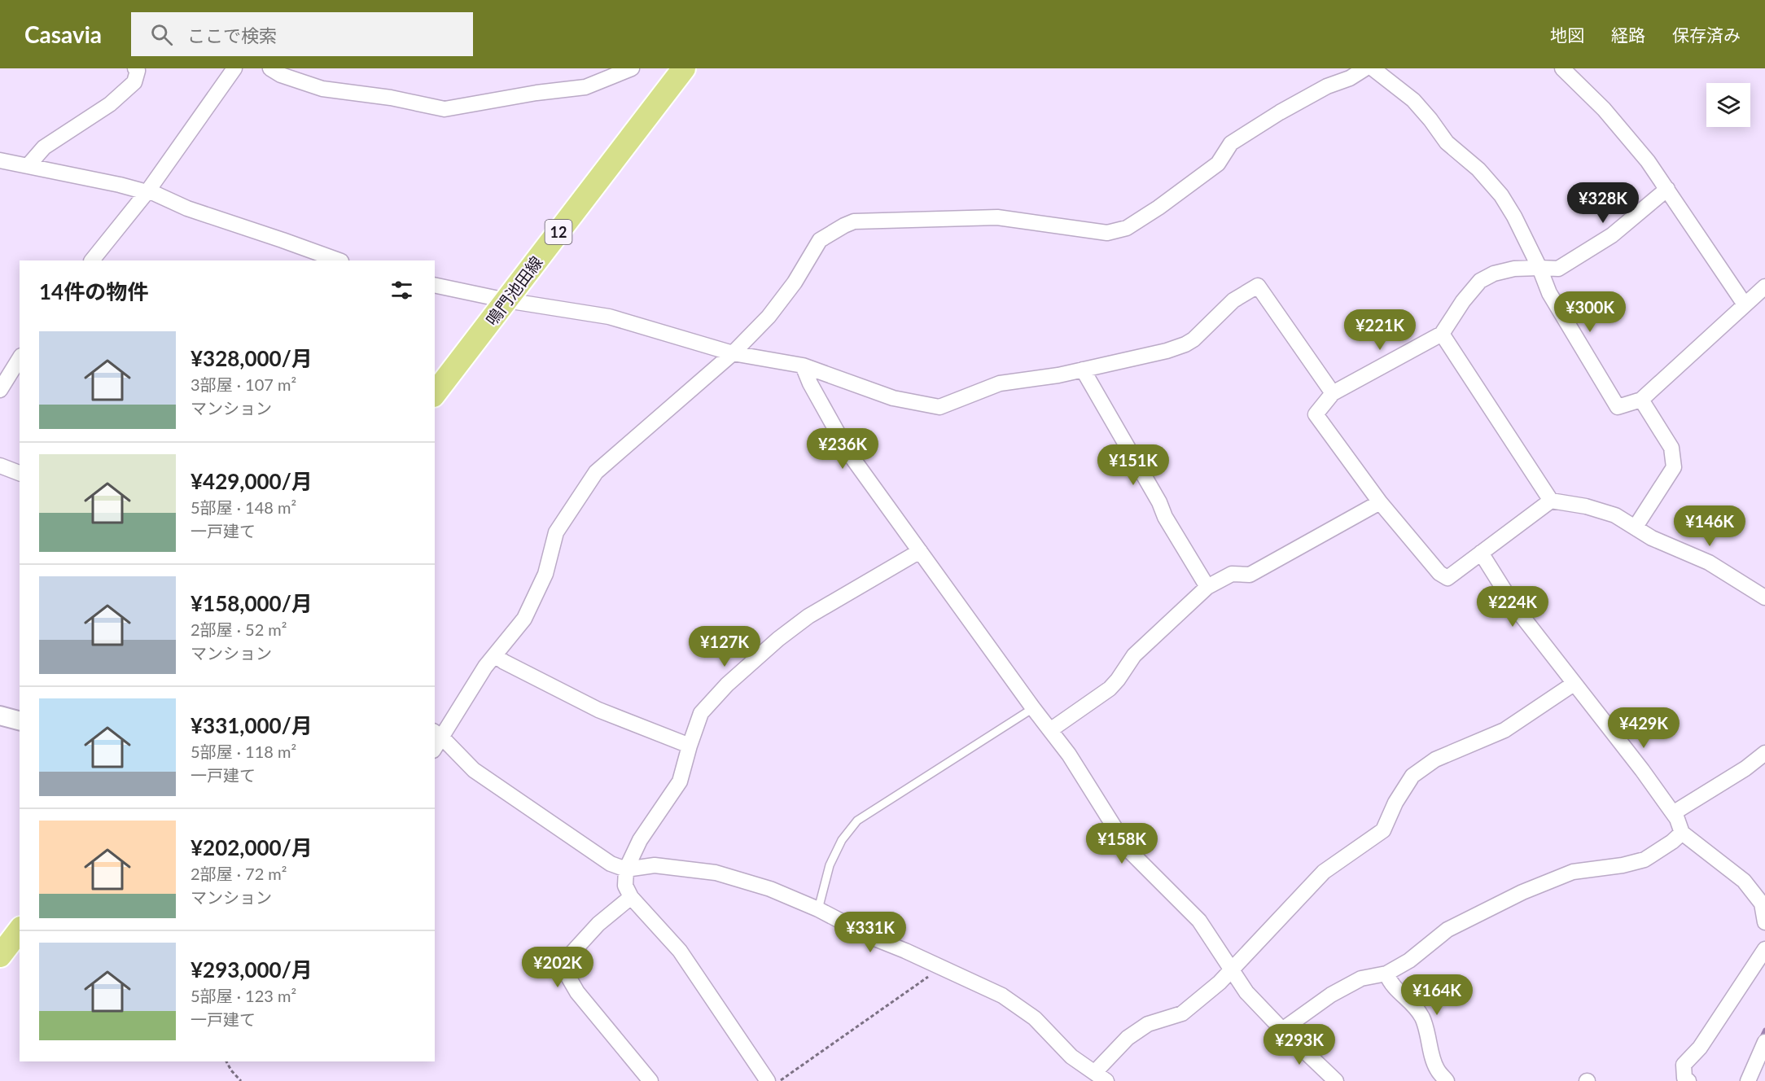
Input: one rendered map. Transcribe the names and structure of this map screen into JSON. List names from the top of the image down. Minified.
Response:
{"streets":{"main road":["12","鳴門池田線"]},"page":{"header":"Casavia","search":"ここで検索","nav":["地図","経路","保存済み"],"price":["¥328K","¥300K","¥221K","¥236K","¥151K","¥146K","¥224K","¥127K","¥429K","¥158K","¥331K","¥202K","¥164K","¥293K"],"heading":"14件の物件","list":[{"name":"¥328,000/月","note":"3部屋 · 107 m² · マンション"},{"name":"¥429,000/月","note":"5部屋 · 148 m² · 一戸建て"},{"name":"¥158,000/月","note":"2部屋 · 52 m² · マンション"},{"name":"¥331,000/月","note":"5部屋 · 118 m² · 一戸建て"},{"name":"¥202,000/月","note":"2部屋 · 72 m² · マンション"},{"name":"¥293,000/月","note":"5部屋 · 123 m² · 一戸建て"}]}}
